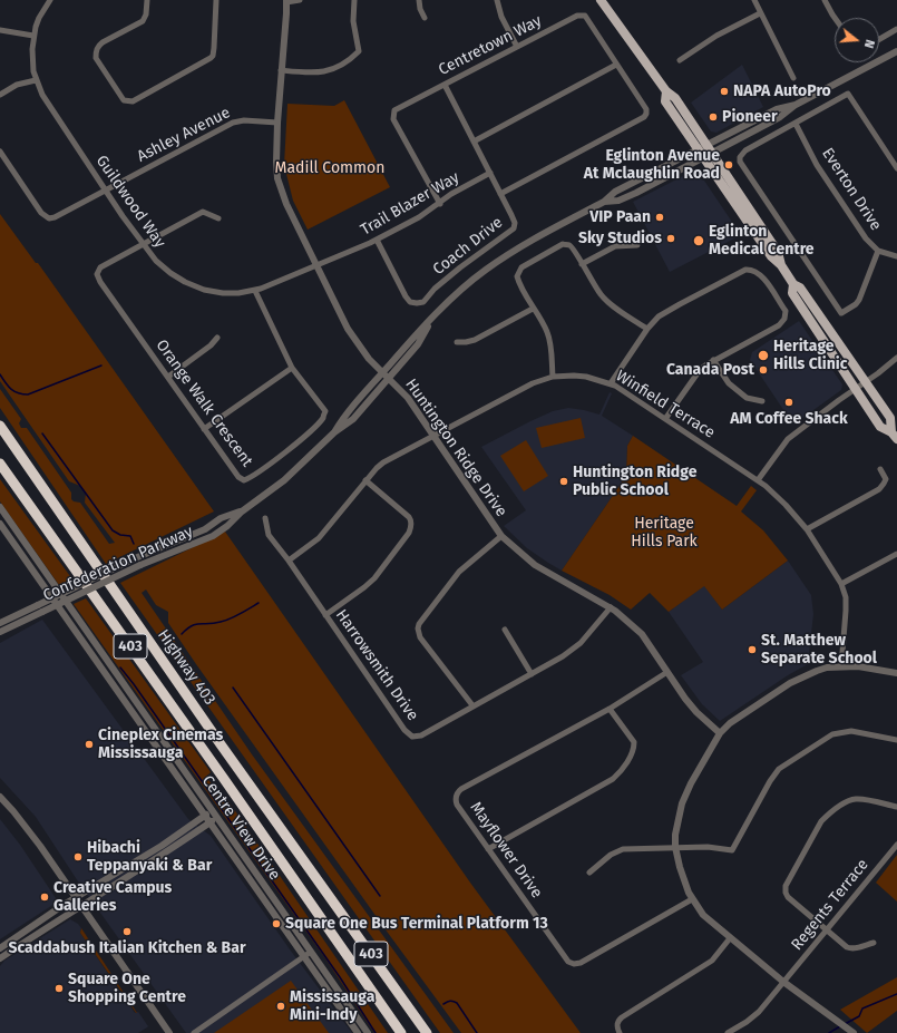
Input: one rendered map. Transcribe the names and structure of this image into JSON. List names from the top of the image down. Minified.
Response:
{"streets":{"highway":["403","Highway 403"],"street":["Centretown Way","Ashley Avenue","Everton Drive","Guildwood Way","Trail Blazer Way","Coach Drive","Orange Walk Crescent","Winfield Terrace","Huntington Ridge Drive","Confederation Parkway","Harrowsmith Drive","Centre View Drive","Mayflower Drive","Regents Terrace"]},"crossings":[["Centretown Way","Trail Blazer Way"],["Centretown Way","Coach Drive"],["Ashley Avenue","Guildwood Way"],["Ashley Avenue","Huntington Ridge Drive"],["Guildwood Way","Trail Blazer Way"],["Guildwood Way","Orange Walk Crescent"],["Guildwood Way","Huntington Ridge Drive"],["Trail Blazer Way","Coach Drive"],["Trail Blazer Way","Huntington Ridge Drive"],["Winfield Terrace","Huntington Ridge Drive"],["Winfield Terrace","Harrowsmith Drive"],["Huntington Ridge Drive","Confederation Parkway"],["Huntington Ridge Drive","Harrowsmith Drive"],["Huntington Ridge Drive","Mayflower Drive"]],"parks":["Madill Common","Heritage Hills Park"],"places":["NAPA AutoPro","Pioneer","Eglinton Avenue At Mclaughlin Road","VIP Paan","Sky Studios","Eglinton Medical Centre","Heritage Hills Clinic","Canada Post","AM Coffee Shack","Huntington Ridge Public School","St. Matthew Separate School","Cineplex Cinemas Mississauga","Hibachi Teppanyaki & Bar","Creative Campus Galleries","Square One Bus Terminal Platform 13","Scaddabush Italian Kitchen & Bar","Square One Shopping Centre","Mississauga Mini-Indy"],"north":"right"}
